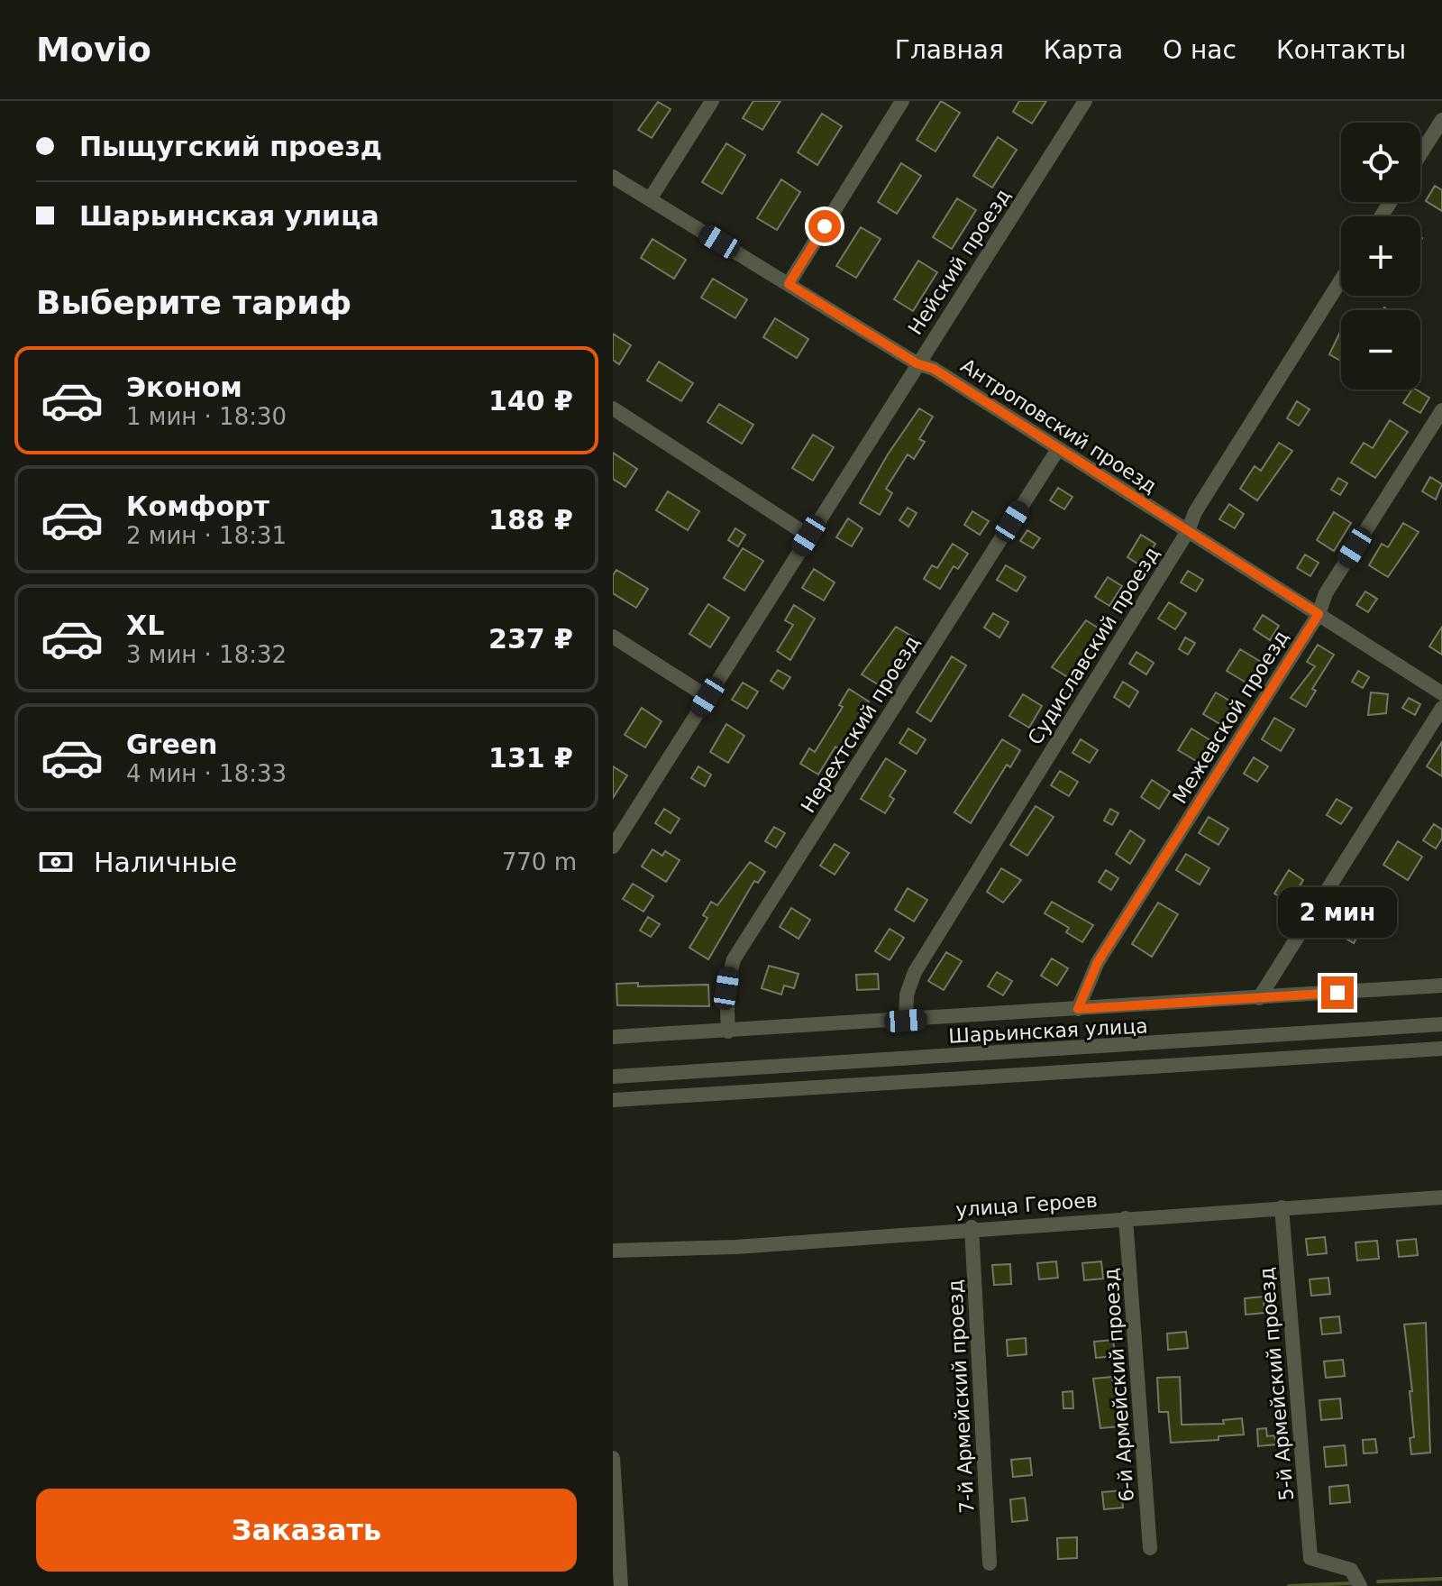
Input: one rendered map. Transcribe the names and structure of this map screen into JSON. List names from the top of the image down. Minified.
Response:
{"streets":{"street":["Нейский проезд","Антроповский проезд","Судиславский проезд","Межевской проезд","Нерехтский проезд","Шарьинская улица","улица Героев","5-й Армейский проезд","6-й Армейский проезд","7-й Армейский проезд"]},"crossings":[["Нейский проезд","Антроповский проезд"],["Антроповский проезд","Судиславский проезд"],["Антроповский проезд","Межевской проезд"],["Антроповский проезд","Нерехтский проезд"],["Судиславский проезд","Шарьинская улица"],["Межевской проезд","Шарьинская улица"],["Нерехтский проезд","Шарьинская улица"],["улица Героев","5-й Армейский проезд"],["улица Героев","6-й Армейский проезд"],["улица Героев","7-й Армейский проезд"]],"page":{"header":"Movio","nav":["Главная","Карта","О нас","Контакты"],"banner":["Пыщугский проезд","Шарьинская улица"],"map_buttons":["+","−"],"heading":"Выберите тариф","list":[{"name":"Эконом","note":"1 мин · 18:30","value":"140 ₽"},{"name":"Комфорт","note":"2 мин · 18:31","value":"188 ₽"},{"name":"XL","note":"3 мин · 18:32","value":"237 ₽"},{"name":"Green","note":"4 мин · 18:33","value":"131 ₽"}],"pay":["Наличные","770 m"],"bubble":"2 мин","buttons":"Заказать"}}
